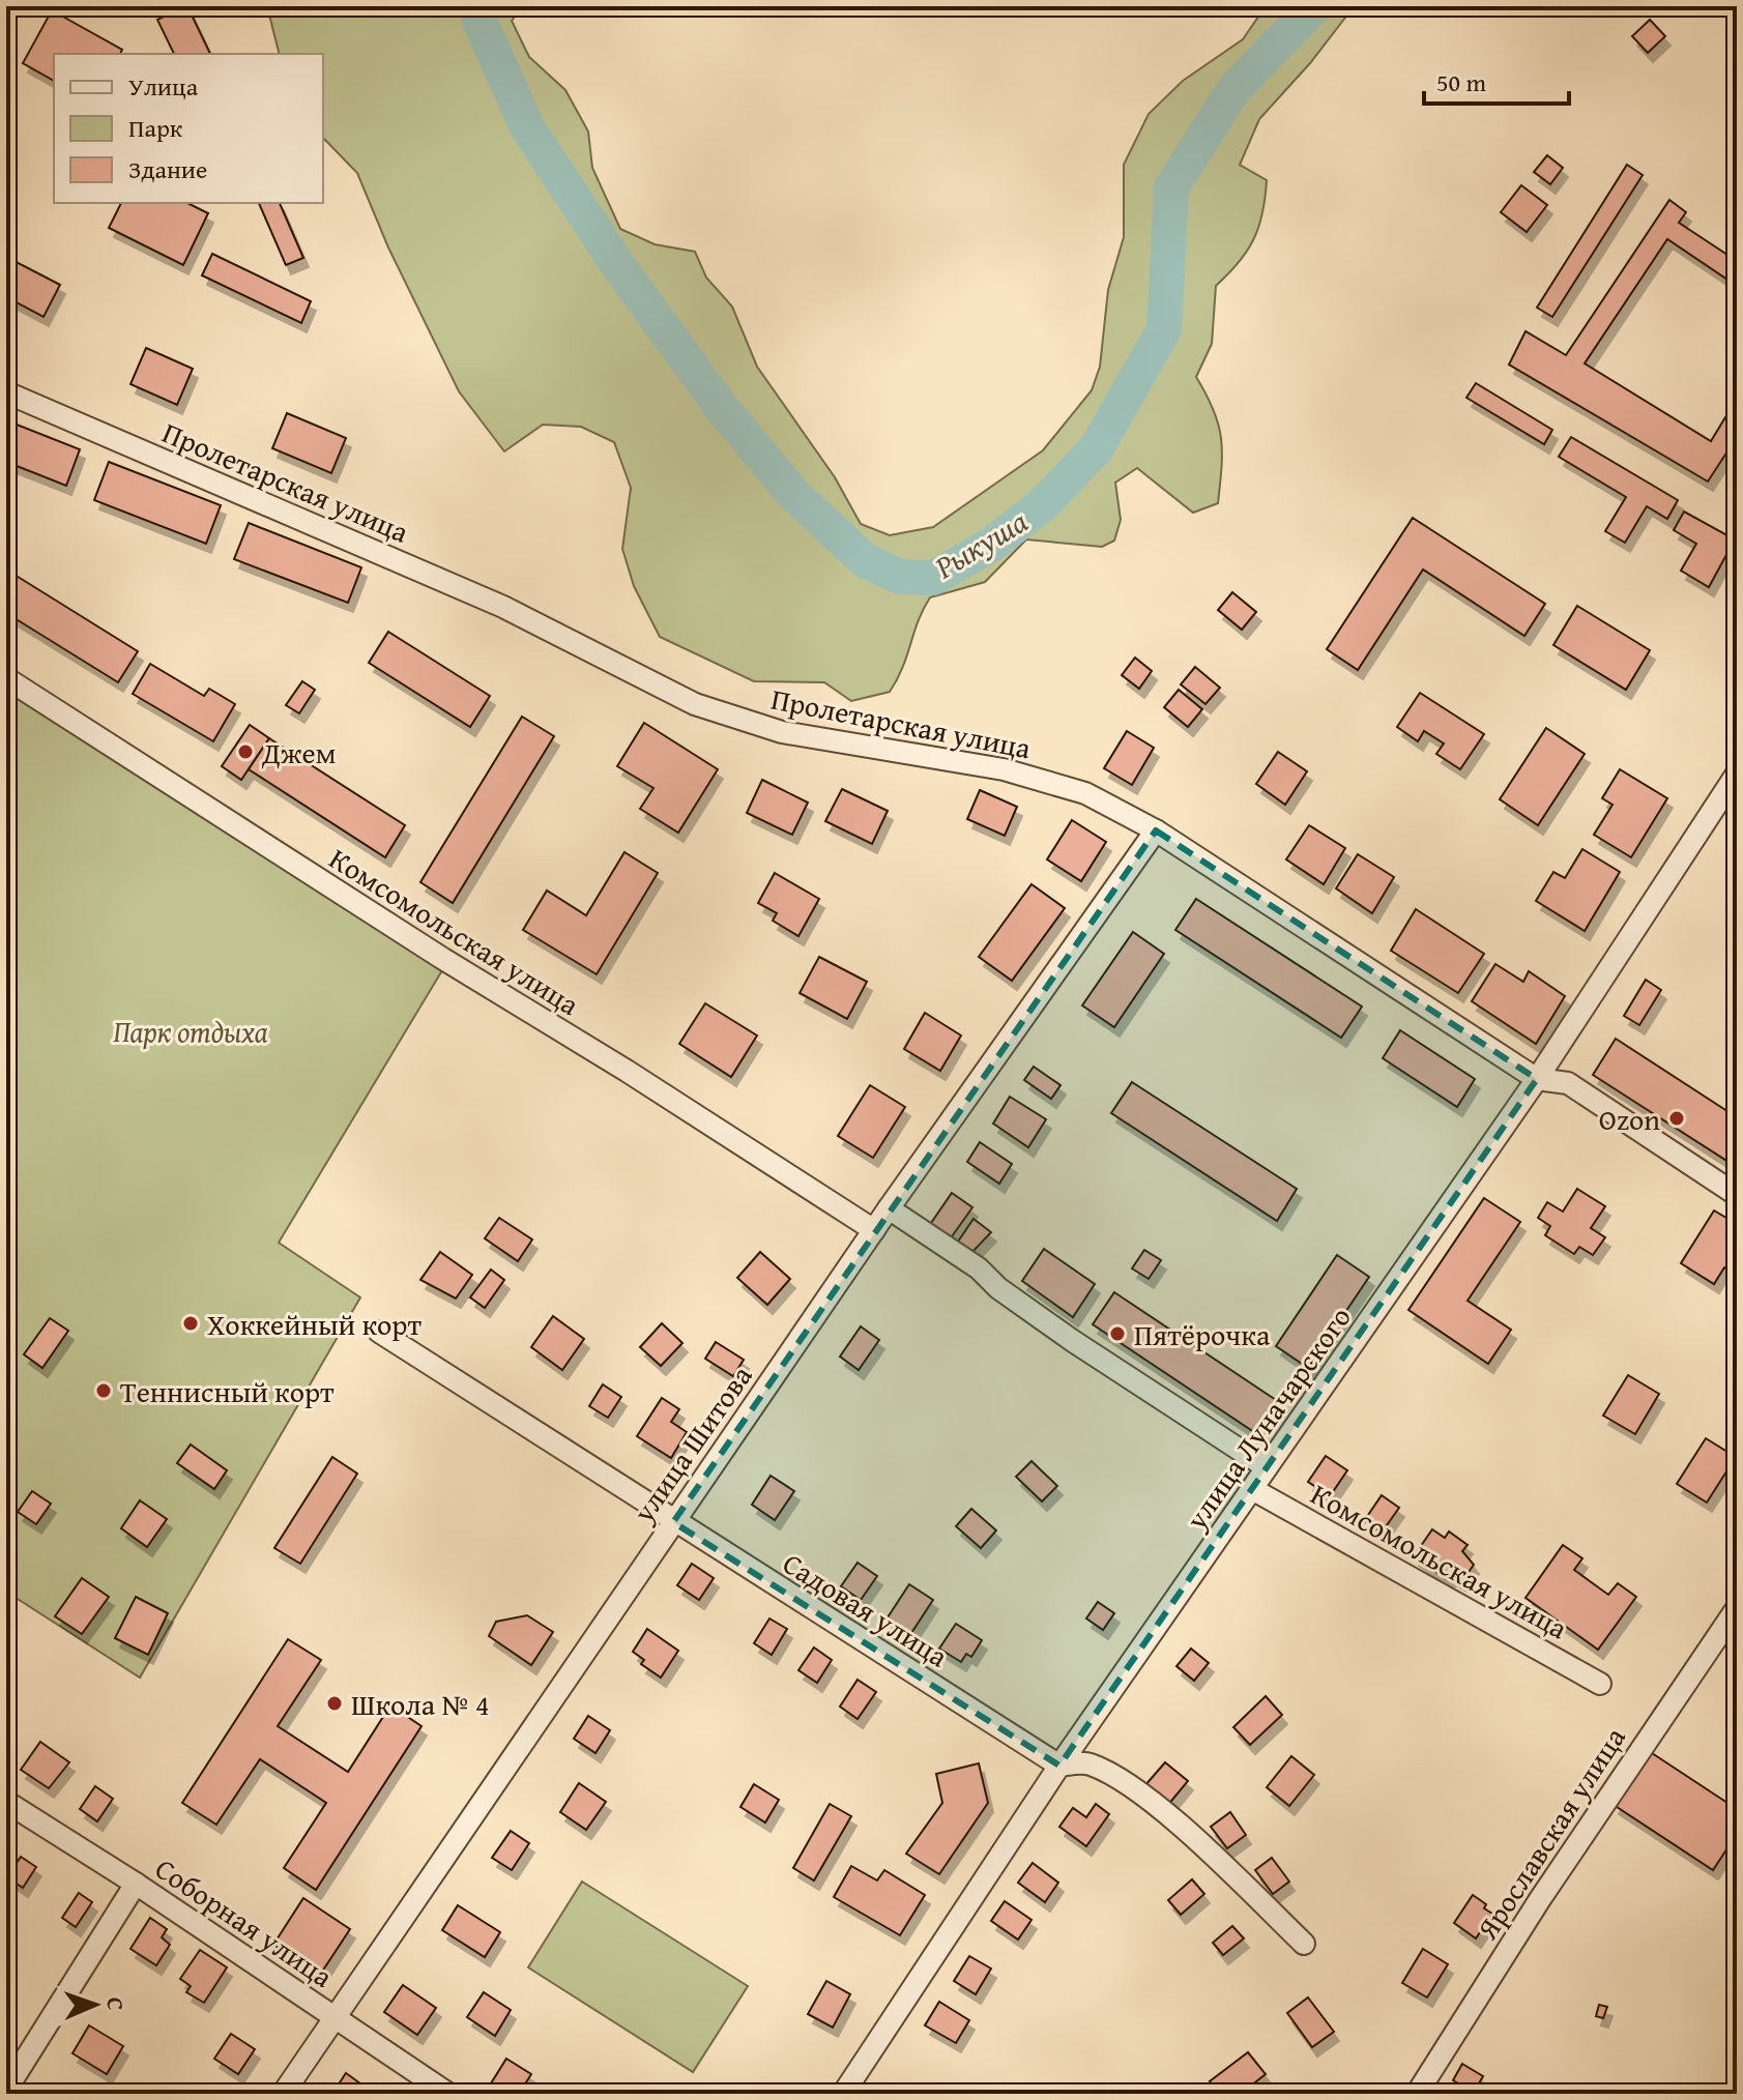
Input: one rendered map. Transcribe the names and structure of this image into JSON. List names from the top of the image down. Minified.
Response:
{"streets":{"street":["Пролетарская улица","Комсомольская улица","улица Луначарского","улица Шитова","Садовая улица","Ярославская улица","Соборная улица"]},"crossings":[["Пролетарская улица","улица Луначарского"],["Пролетарская улица","улица Шитова"],["Комсомольская улица","улица Луначарского"],["Комсомольская улица","улица Шитова"],["улица Луначарского","Садовая улица"],["улица Шитова","Садовая улица"],["улица Шитова","Соборная улица"]],"water":["Рыкуша"],"parks":["Парк отдыха"],"places":["Джем","Ozon","Хоккейный корт","Пятёрочка","Теннисный корт","Школа № 4"],"legend":["Улица","Парк","Здание"],"scale_bar":"50 m","north":"right"}
